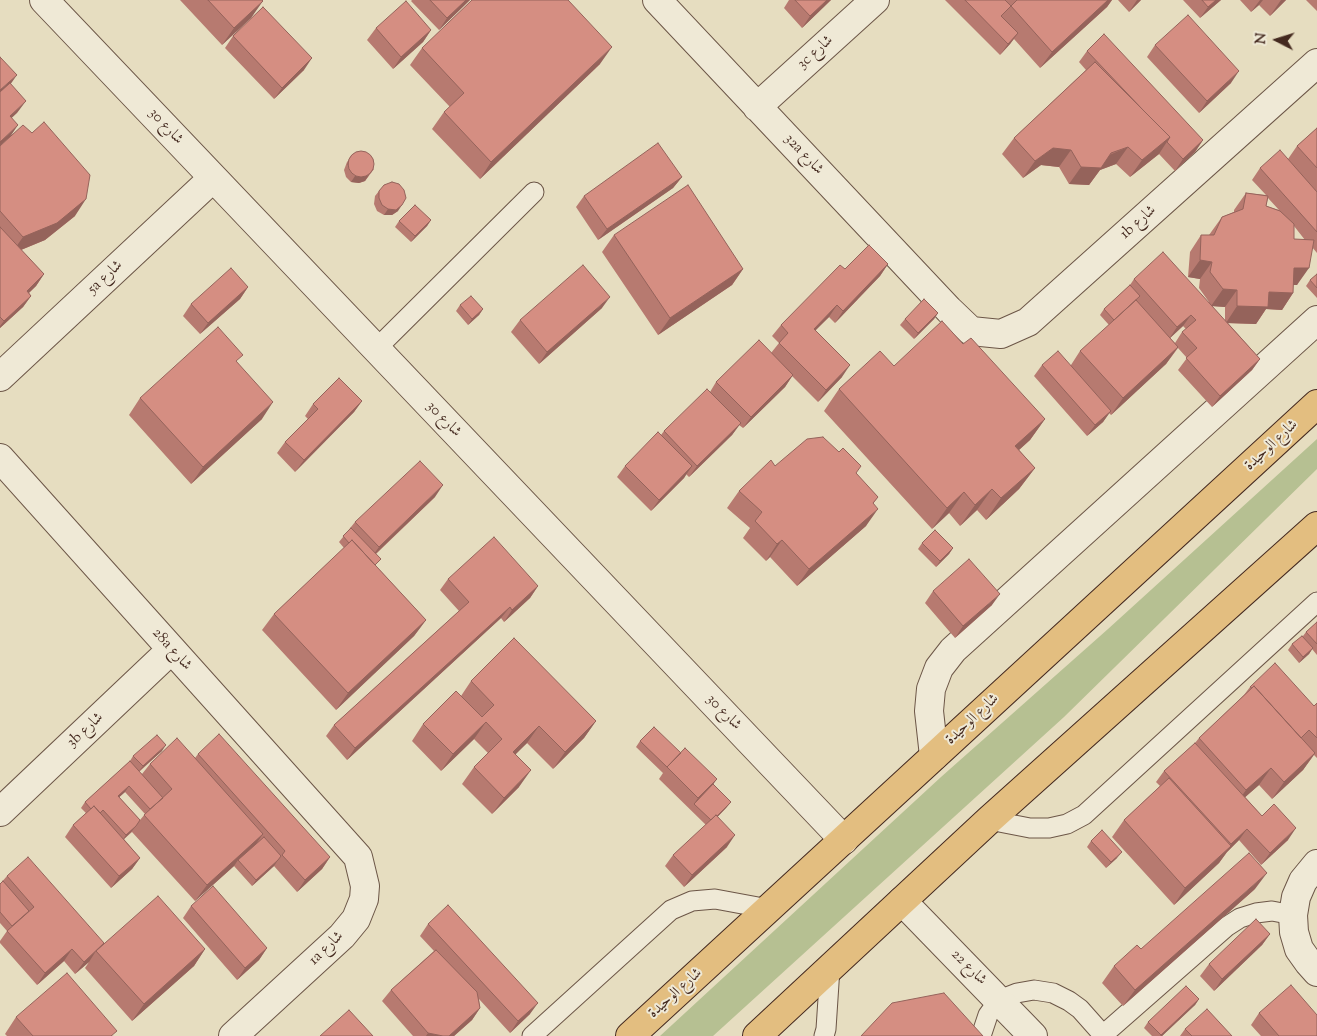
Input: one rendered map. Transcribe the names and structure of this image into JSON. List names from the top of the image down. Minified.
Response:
{"streets":{"main road":["شارع الوحيدة"],"street":["3c شارع","شارع 30","32a شارع","1b شارع","5a شارع","28a شارع","3b شارع","1a شارع","شارع 22"]},"crossings":[["3c شارع","32a شارع"],["شارع 30","5a شارع"],["شارع 30","شارع الوحيدة"],["32a شارع","1b شارع"],["28a شارع","3b شارع"],["28a شارع","1a شارع"]],"north":"left"}
